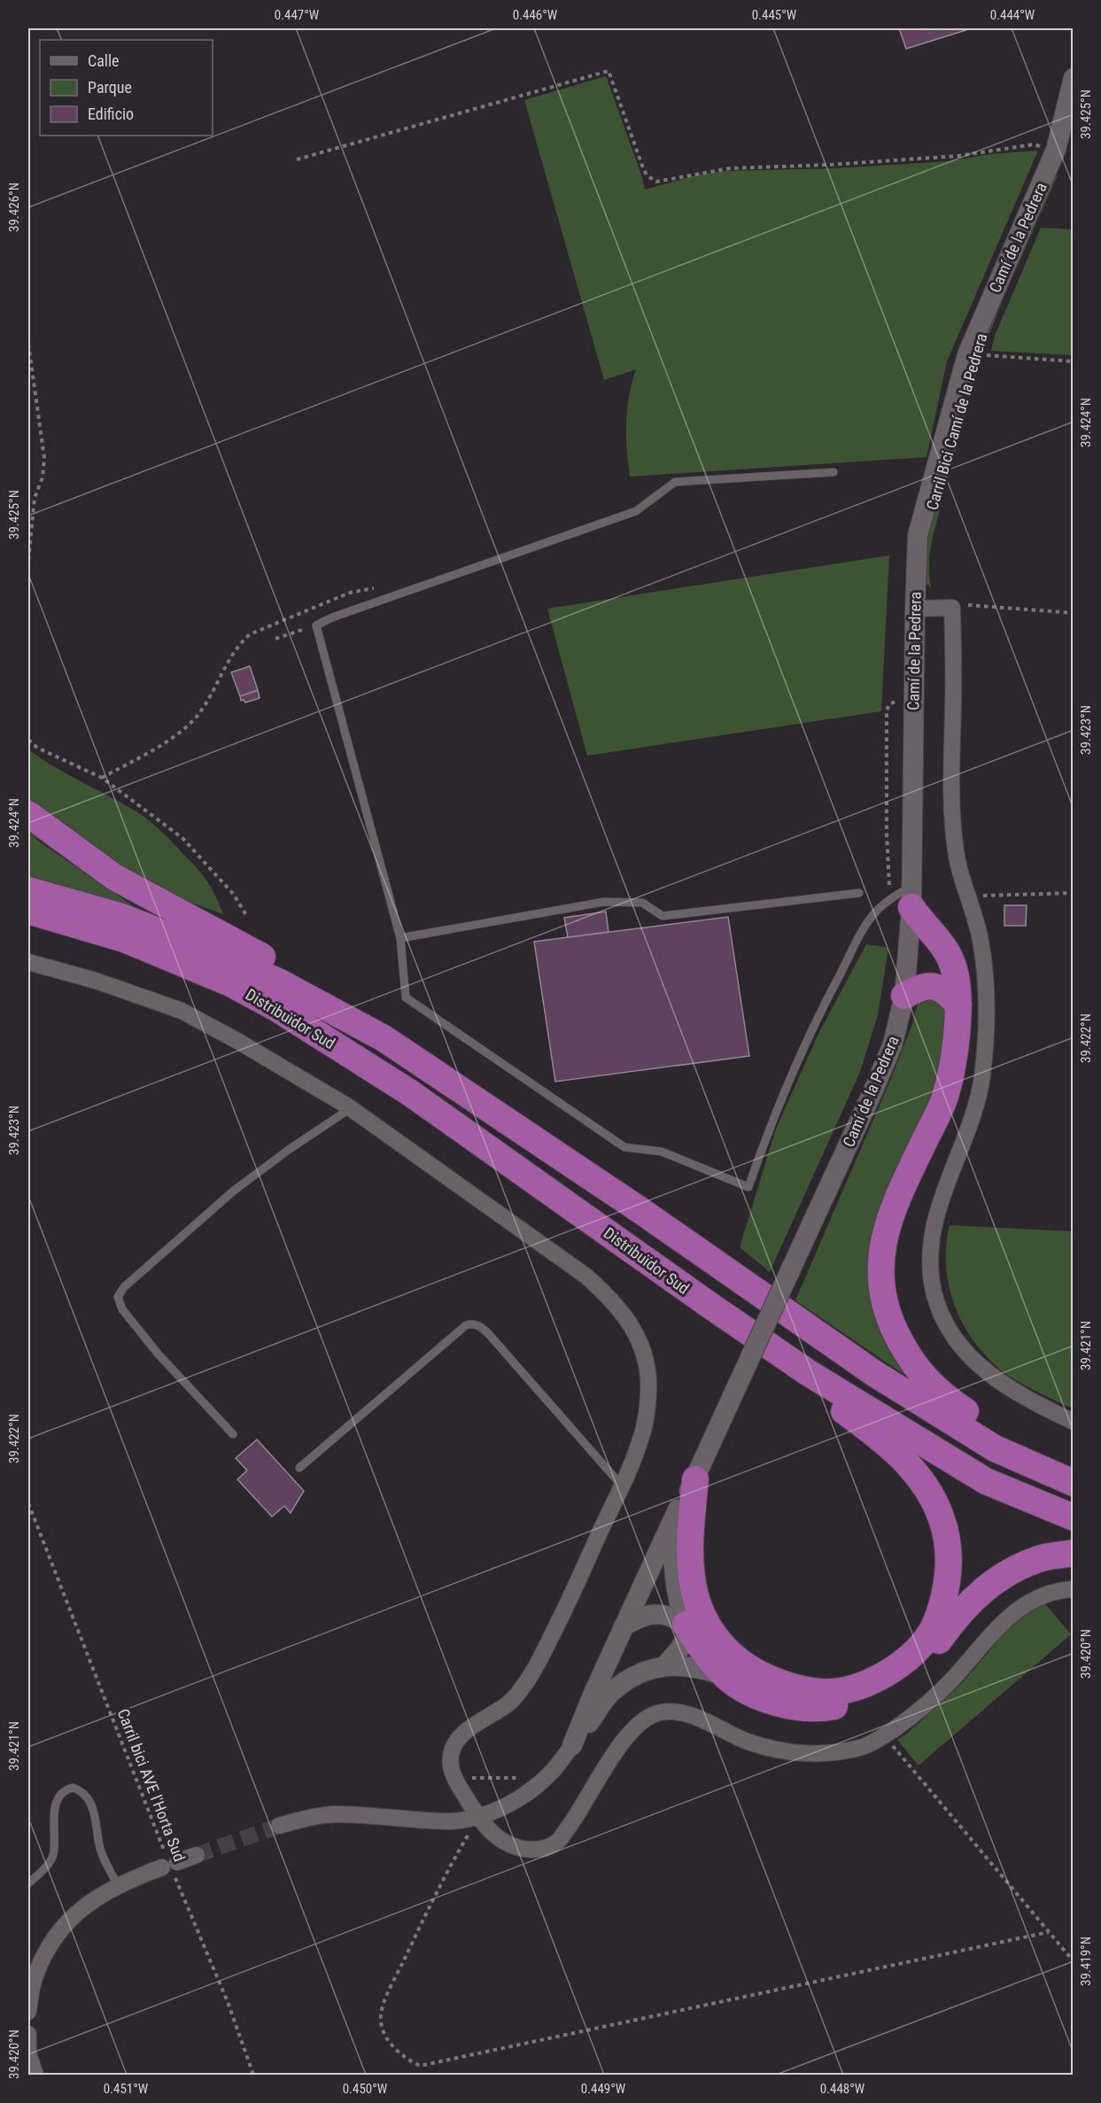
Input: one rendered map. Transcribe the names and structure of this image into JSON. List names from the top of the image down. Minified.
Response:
{"streets":{"highway":["Distribuïdor Sud"],"street":["Camí de la Pedrera"],"path":["Carril Bici Camí de la Pedrera","Carril bici AVE l'Horta Sud"]},"legend":["Calle","Parque","Edificio"],"coordinates":["0.447°W","0.446°W","0.445°W","0.444°W","39.425°N","39.426°N","39.424°N","39.423°N","39.422°N","39.421°N","39.420°N","39.419°N","0.451°W","0.450°W","0.449°W","0.448°W"]}
